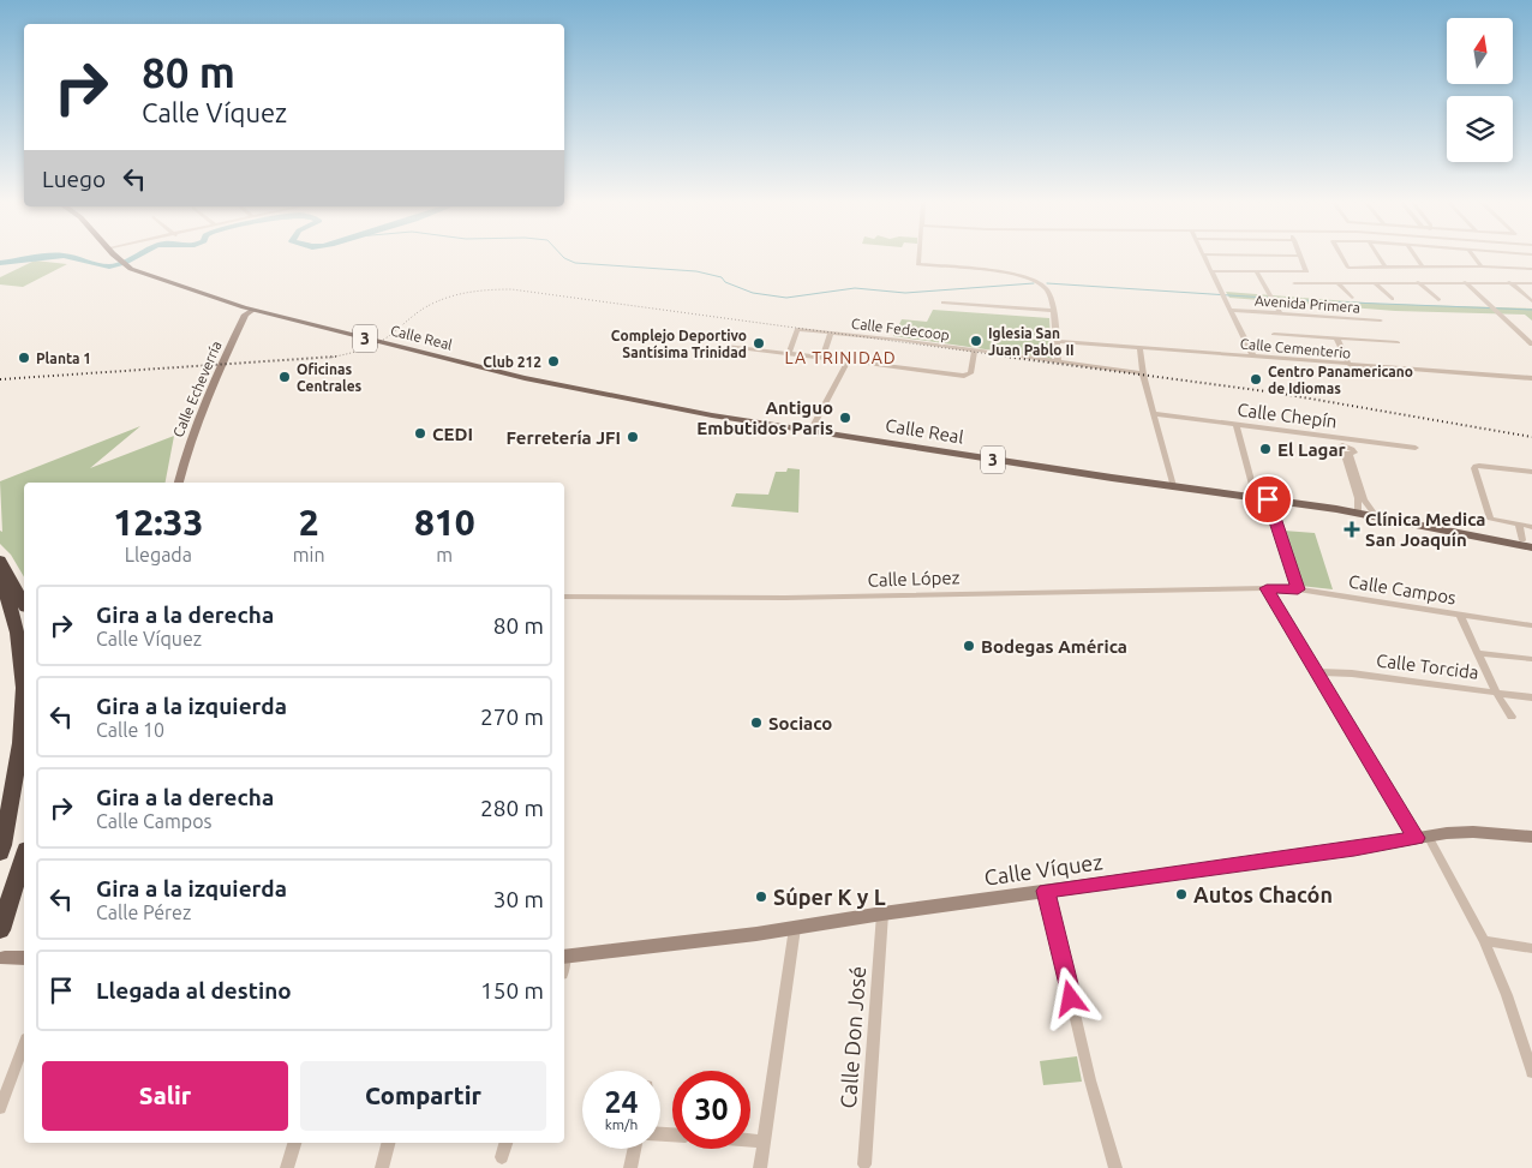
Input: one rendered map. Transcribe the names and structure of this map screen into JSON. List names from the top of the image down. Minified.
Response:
{"streets":{"main road":["Calle Real","3","Calle Echeverría","Calle Víquez"],"street":["Avenida Primera","Calle Fedecoop","Calle Cementerio","Calle Chepín","Calle López","Calle Campos","Calle Torcida","Calle Don José"]},"crossings":[["Calle Real","Calle Echeverría"],["Calle López","Calle Campos"],["Calle Víquez","Calle Don José"]],"districts":["LA TRINIDAD"],"places":{"other":["Iglesia San Juan Pablo II","Complejo Deportivo Santísima Trinidad","Planta 1","Club 212","Oficinas Centrales","Centro Panamericano de Idiomas","Antiguo Embutidos Paris","CEDI","Ferretería JFI","El Lagar","Bodegas América","Sociaco","Autos Chacón","Súper K y L"],"health":["Clínica Medica San Joaquín"]},"north":"top","page":{"turn":["80 m","Calle Víquez"],"then":"Luego","eta":["12:33","Llegada","2","min","810","m"],"list":[{"name":"Gira a la derecha","note":"Calle Víquez","value":"80 m"},{"name":"Gira a la izquierda","note":"Calle 10","value":"270 m"},{"name":"Gira a la derecha","note":"Calle Campos","value":"280 m"},{"name":"Gira a la izquierda","note":"Calle Pérez","value":"30 m"},{"name":"Llegada al destino","value":"150 m"}],"buttons":["Salir","Compartir"],"speed":"24 km/h","limit":"30"}}
